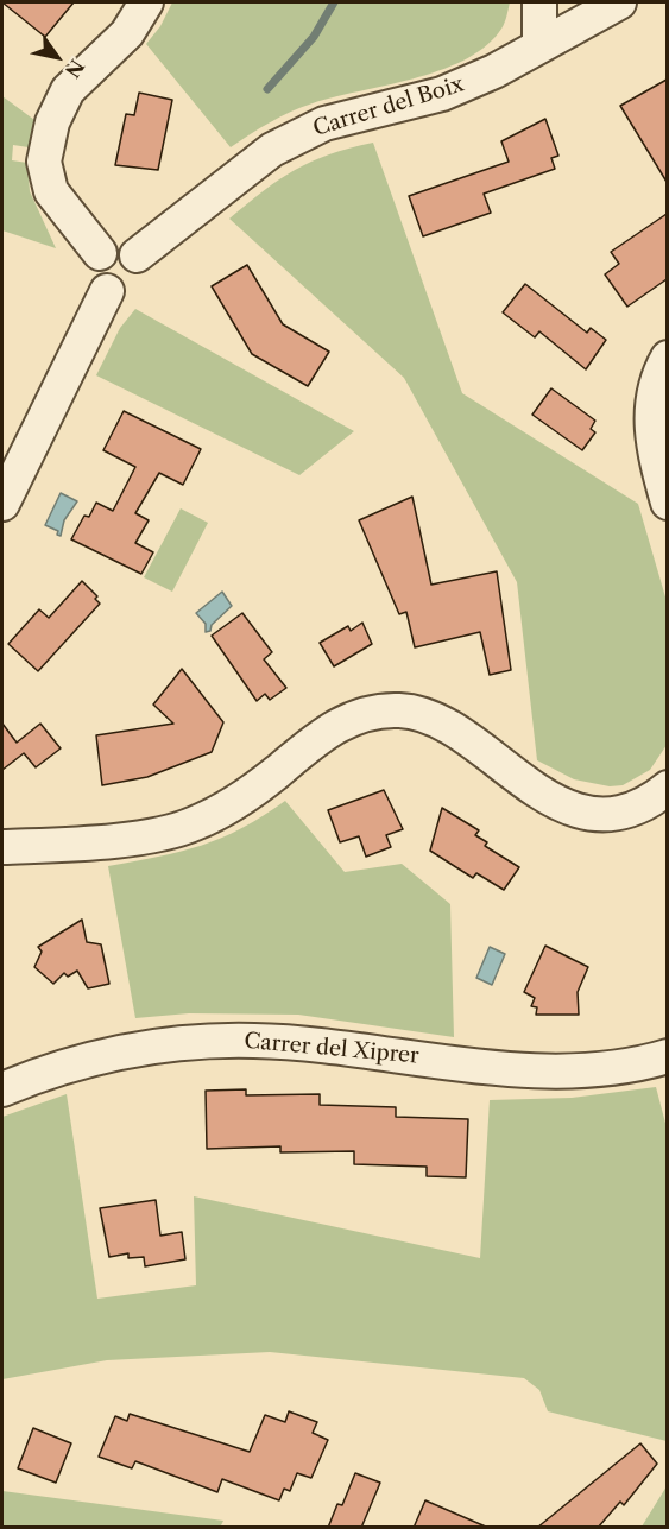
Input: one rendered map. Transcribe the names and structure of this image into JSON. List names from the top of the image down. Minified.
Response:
{"streets":{"street":["Carrer del Boix","Carrer del Xiprer"]},"north":"bottom right"}
